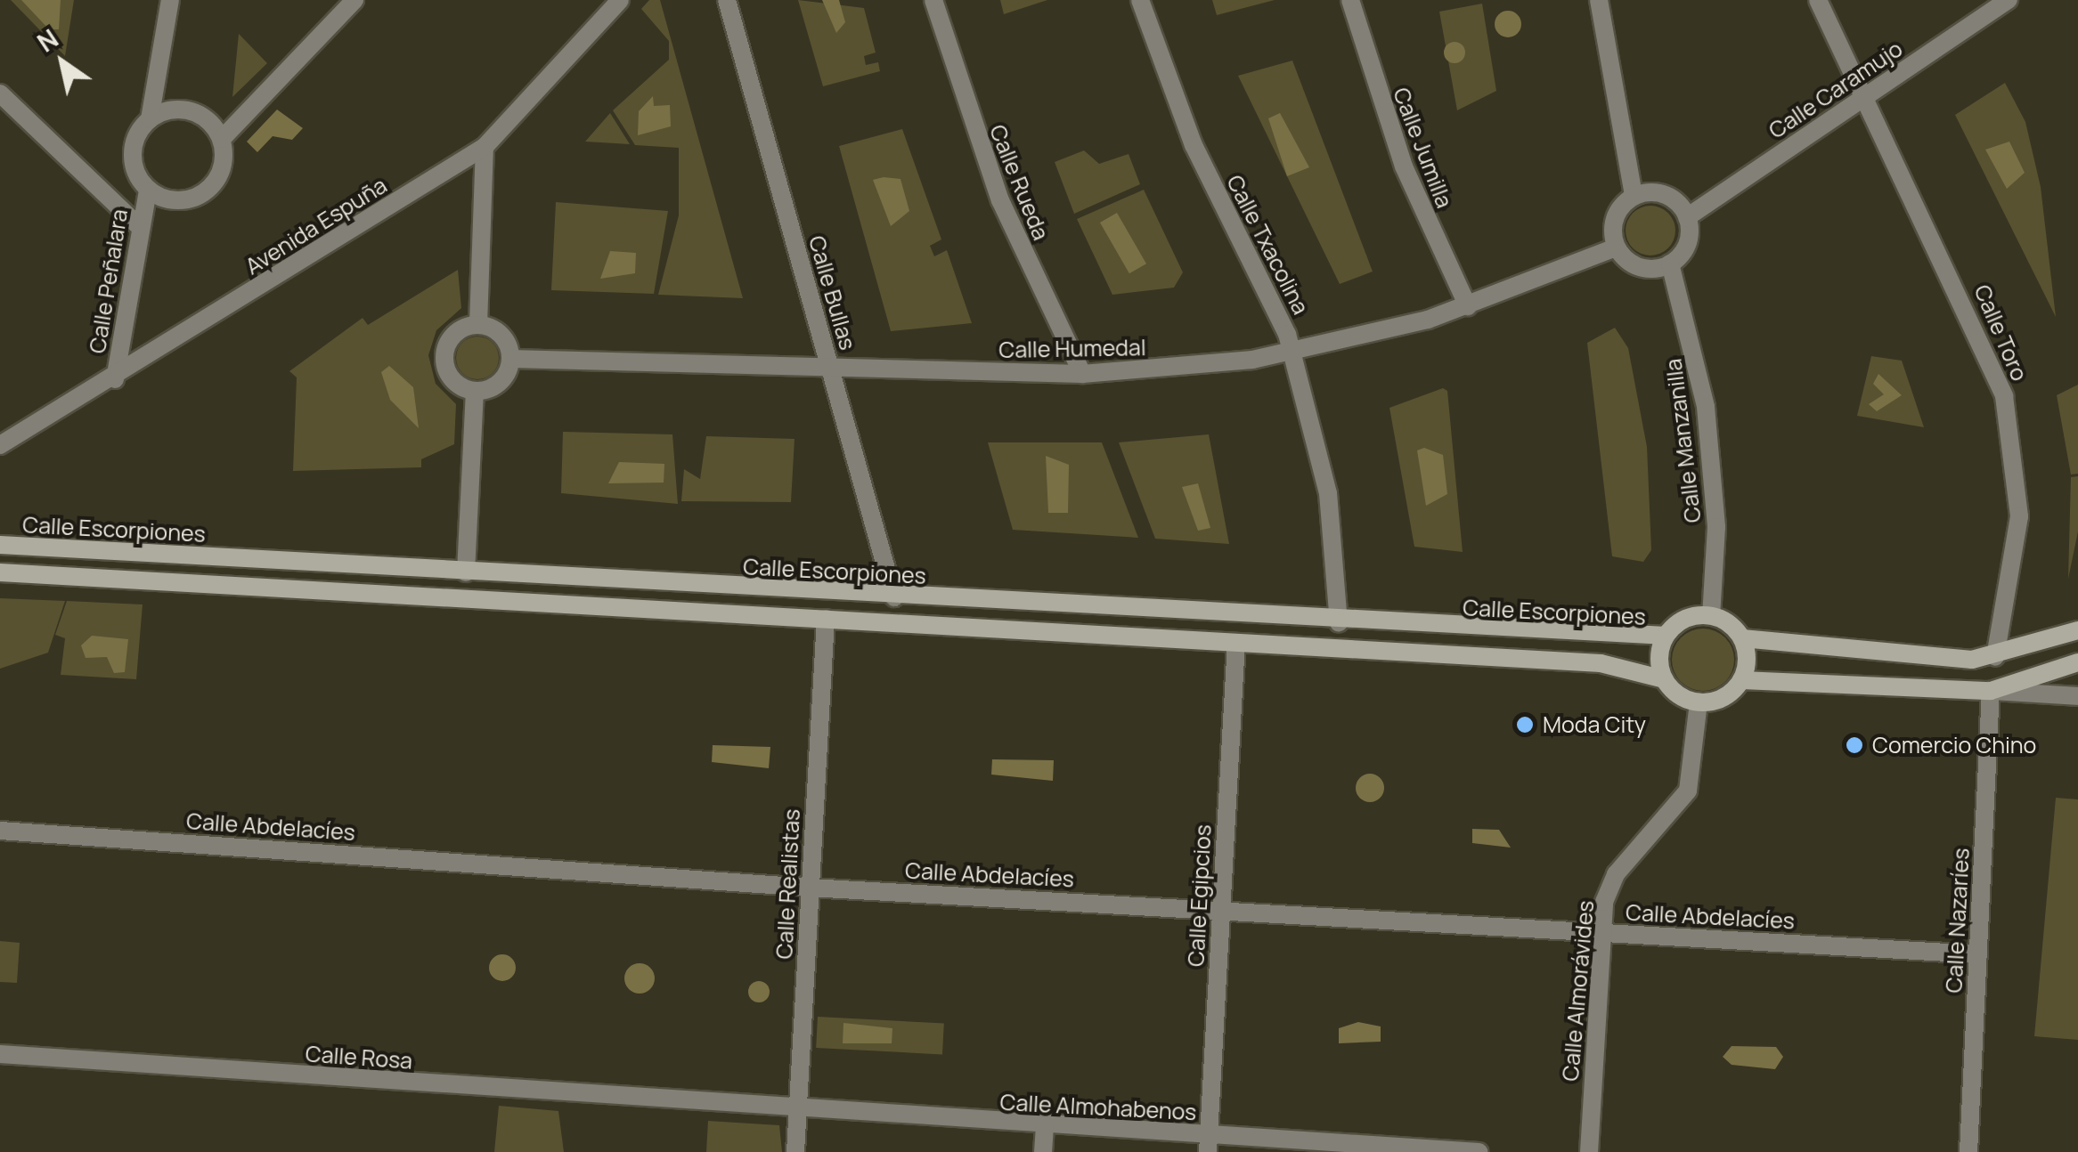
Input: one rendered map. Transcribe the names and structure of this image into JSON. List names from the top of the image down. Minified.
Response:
{"streets":{"street":["Calle Caramujo","Calle Jumilla","Calle Rueda","Avenida Espuña","Calle Txacolina","Calle Peñalara","Calle Bullas","Calle Toro","Calle Humedal","Calle Manzanilla","Calle Escorpiones","Calle Abdelacíes","Calle Realistas","Calle Egipcios","Calle Nazaríes","Calle Almorávides","Calle Rosa","Calle Almohabenos"]},"crossings":[["Calle Caramujo","Calle Toro"],["Calle Caramujo","Calle Humedal"],["Calle Caramujo","Calle Manzanilla"],["Calle Jumilla","Calle Humedal"],["Calle Rueda","Calle Humedal"],["Avenida Espuña","Calle Peñalara"],["Calle Txacolina","Calle Humedal"],["Calle Txacolina","Calle Escorpiones"],["Calle Bullas","Calle Humedal"],["Calle Bullas","Calle Escorpiones"],["Calle Humedal","Calle Manzanilla"],["Calle Manzanilla","Calle Escorpiones"],["Calle Manzanilla","Calle Almorávides"],["Calle Escorpiones","Calle Almorávides"],["Calle Abdelacíes","Calle Realistas"],["Calle Abdelacíes","Calle Egipcios"],["Calle Abdelacíes","Calle Nazaríes"],["Calle Abdelacíes","Calle Almorávides"],["Calle Realistas","Calle Almohabenos"],["Calle Egipcios","Calle Almohabenos"],["Calle Rosa","Calle Almohabenos"]],"places":["Moda City","Comercio Chino"],"north":"top left"}
